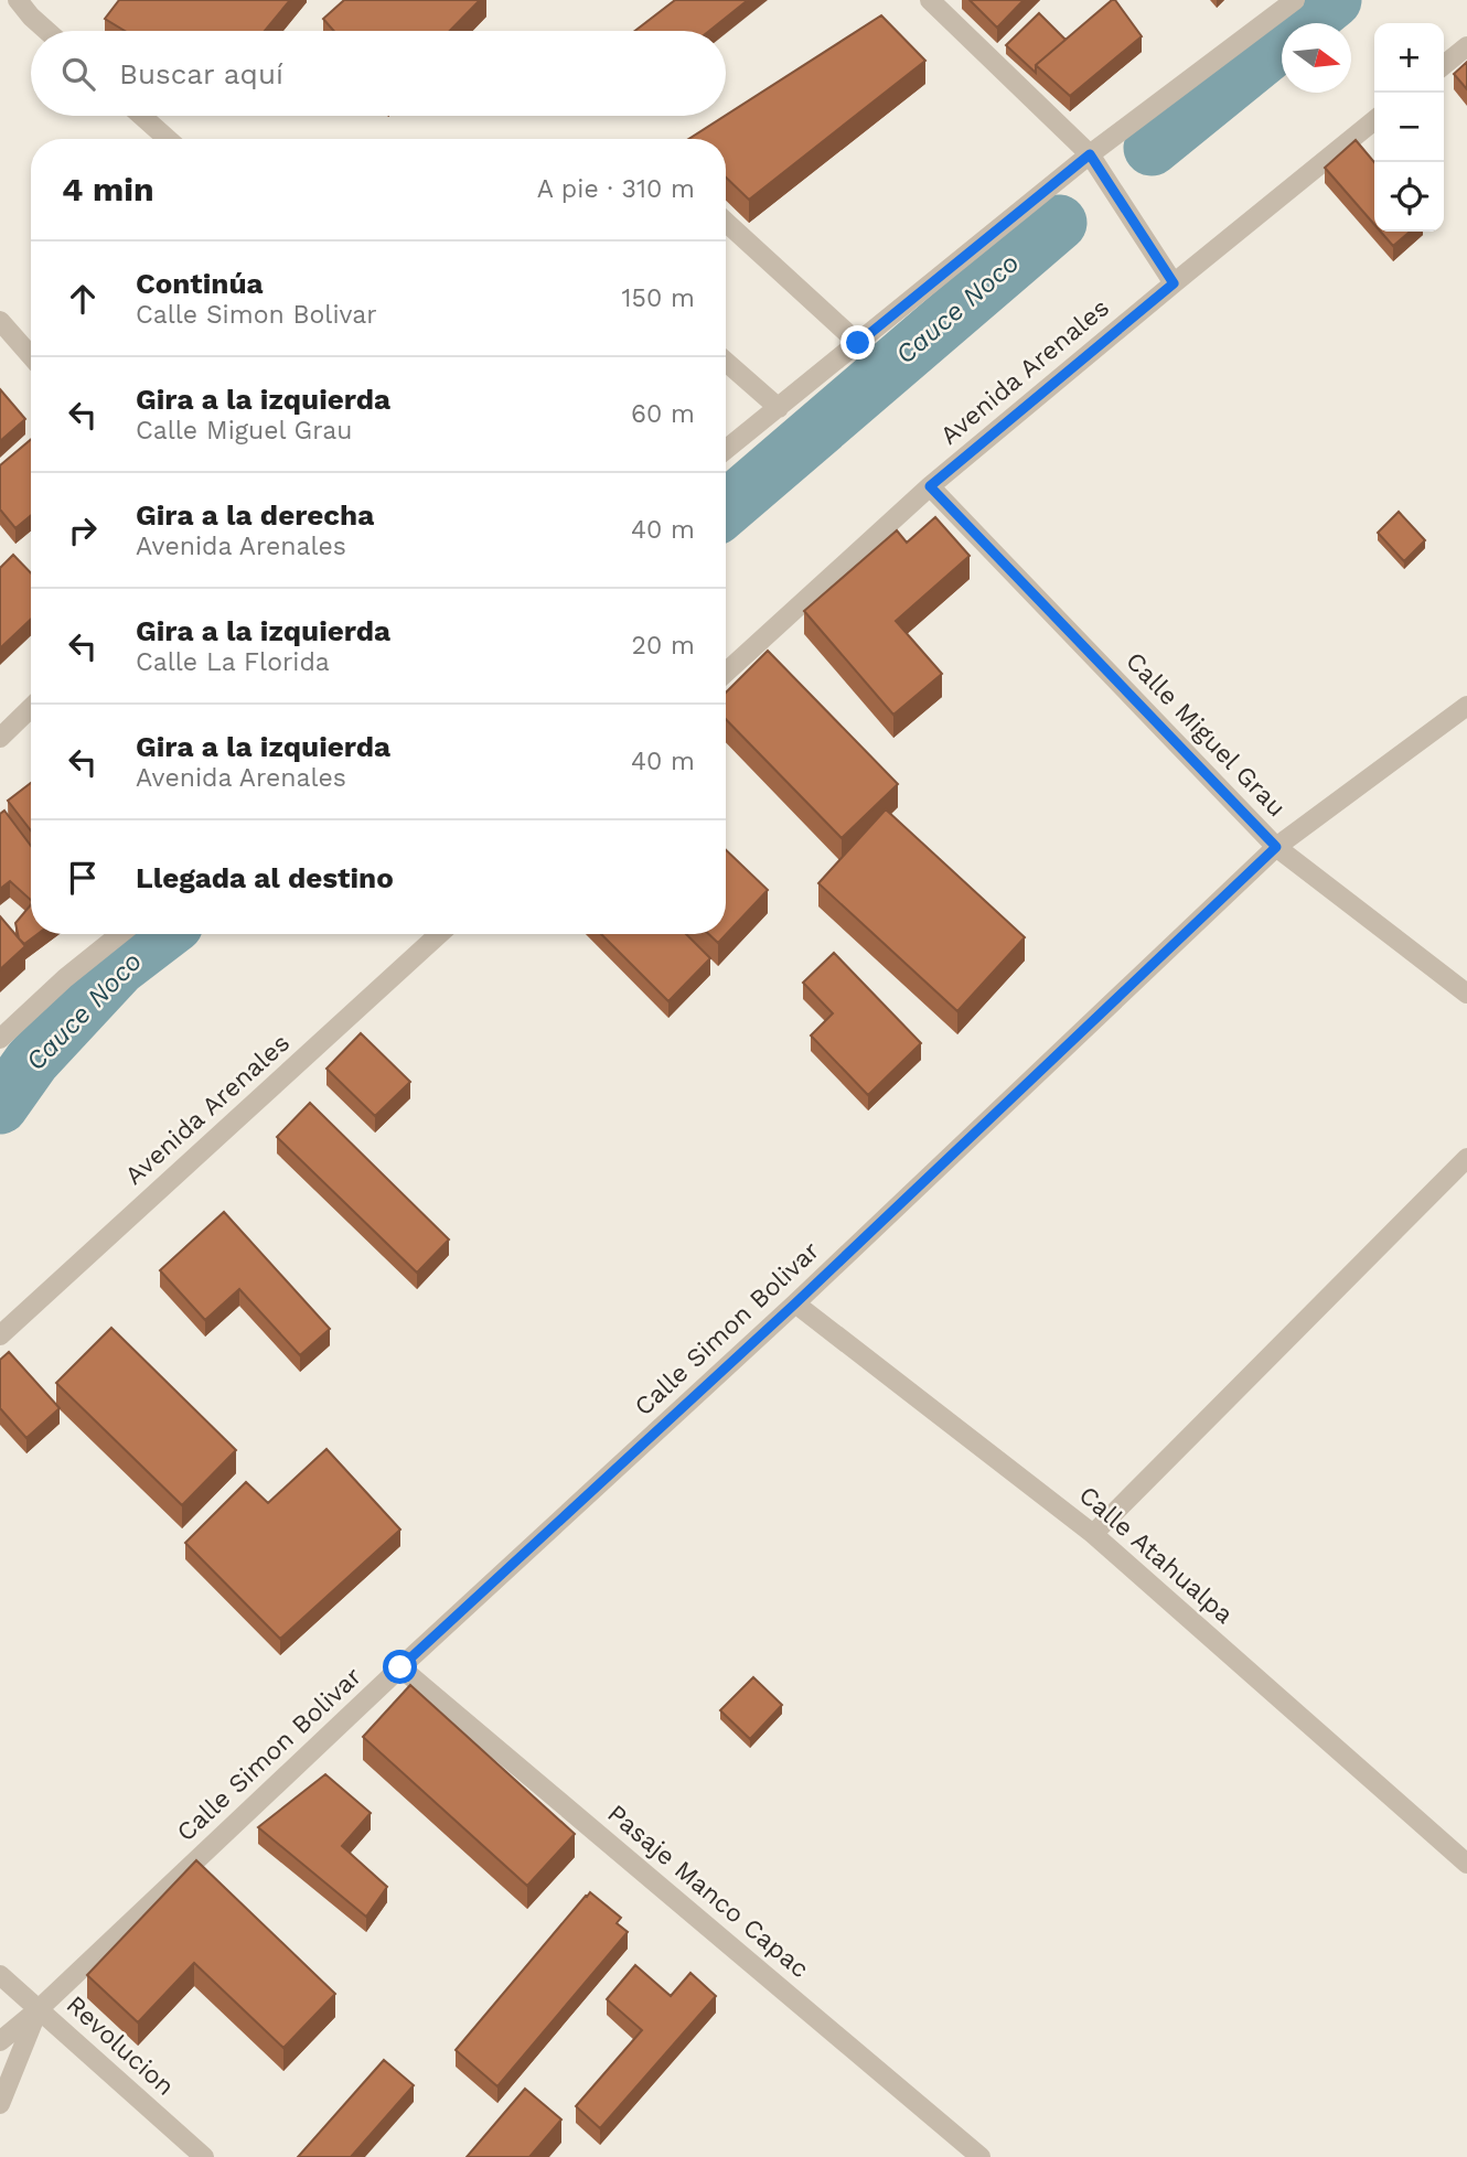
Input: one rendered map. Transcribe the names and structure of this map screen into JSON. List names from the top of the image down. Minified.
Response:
{"streets":{"street":["Avenida Arenales","Calle Miguel Grau","Calle Simon Bolivar","Calle Atahualpa","Pasaje Manco Capac","Revolucion"]},"crossings":[["Avenida Arenales","Calle Miguel Grau"],["Calle Miguel Grau","Calle Simon Bolivar"],["Calle Simon Bolivar","Calle Atahualpa"],["Calle Simon Bolivar","Pasaje Manco Capac"],["Calle Simon Bolivar","Revolucion"]],"water":["Cauce Noco"],"north":"right","page":{"map_buttons":["+","−"],"search":"Buscar aquí","heading":["4 min","A pie · 310 m"],"list":[["Continúa","Calle Simon Bolivar","150 m"],["Gira a la izquierda","Calle Miguel Grau","60 m"],["Gira a la derecha","Avenida Arenales","40 m"],["Gira a la izquierda","Calle La Florida","20 m"],["Gira a la izquierda","Avenida Arenales","40 m"],"Llegada al destino"]}}
